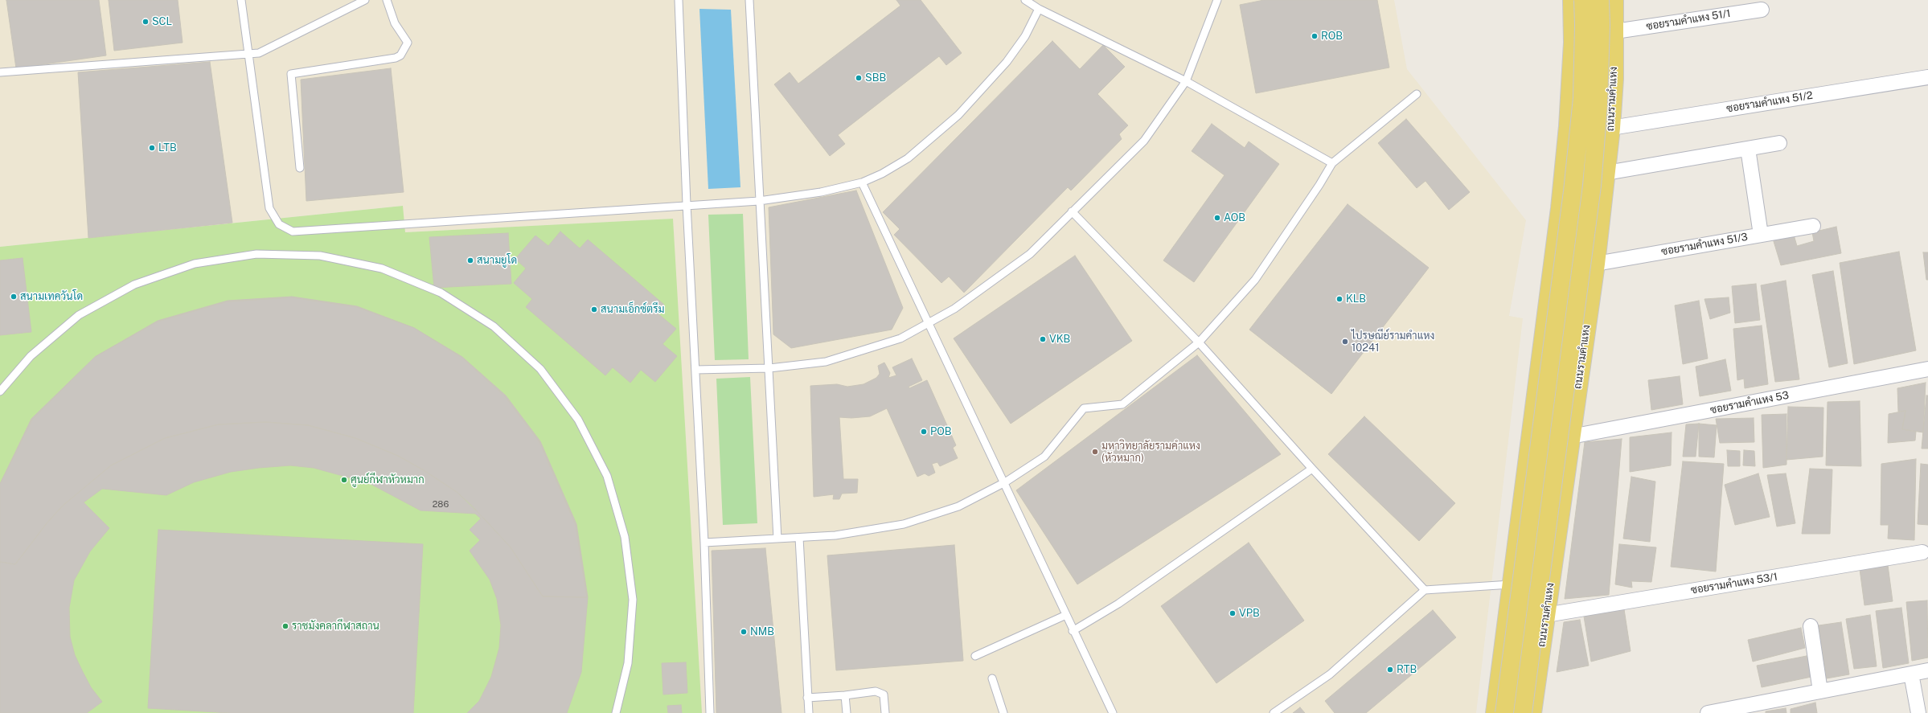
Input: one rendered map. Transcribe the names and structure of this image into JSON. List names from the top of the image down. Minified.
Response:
{"streets":{"main road":["ถนนรามคำแหง"],"street":["ซอยรามคำแหง 51/1","ซอยรามคำแหง 51/2","ซอยรามคำแหง 51/3","ซอยรามคำแหง 53","ซอยรามคำแหง 53/1"]},"crossings":[["ซอยรามคำแหง 51/1","ถนนรามคำแหง"],["ถนนรามคำแหง","ซอยรามคำแหง 51/2"],["ถนนรามคำแหง","ซอยรามคำแหง 51/3"],["ถนนรามคำแหง","ซอยรามคำแหง 53"],["ถนนรามคำแหง","ซอยรามคำแหง 53/1"]],"places":["SCL","ROB","SBB","LTB","AOB","สนามยูโด","สนามเทควันโด","KLB","สนามเอ็กซ์ตรีม","VKB","ไปรษณีย์รามคำแหง 10241","POB","มหาวิทยาลัยรามคำแหง (หัวหมาก)","ศูนย์กีฬาหัวหมาก","VPB","ราชมังคลากีฬาสถาน","NMB","RTB"],"house_numbers":["286"]}
